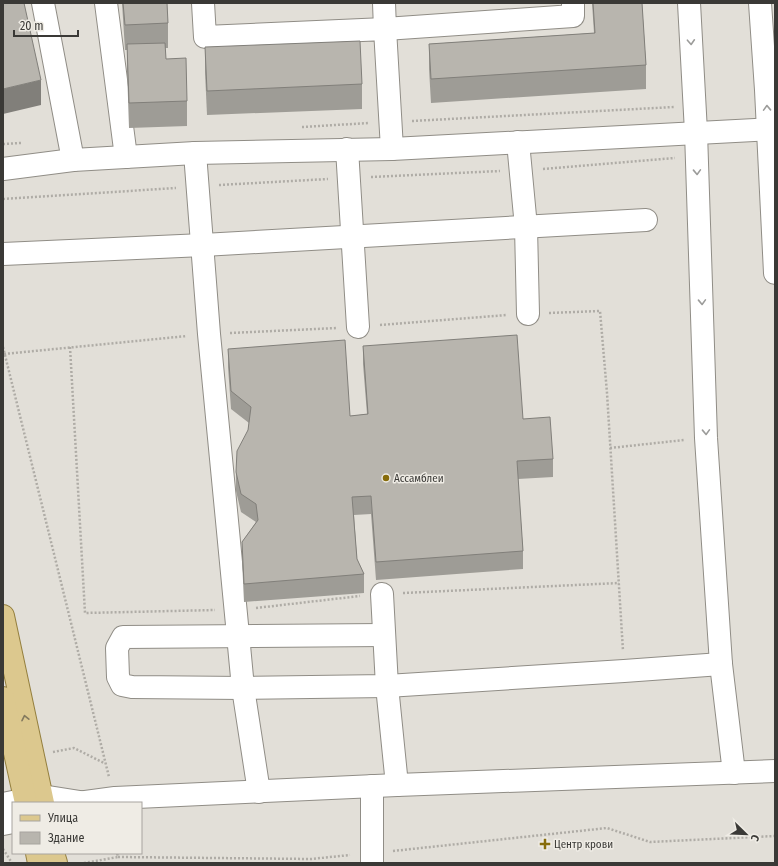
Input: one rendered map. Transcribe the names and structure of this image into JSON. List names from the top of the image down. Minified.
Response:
{"places":{"other":["Ассамблеи"],"health":["Центр крови"]},"legend":["Улица","Здание"],"scale_bar":"20 m","north":"bottom right"}
